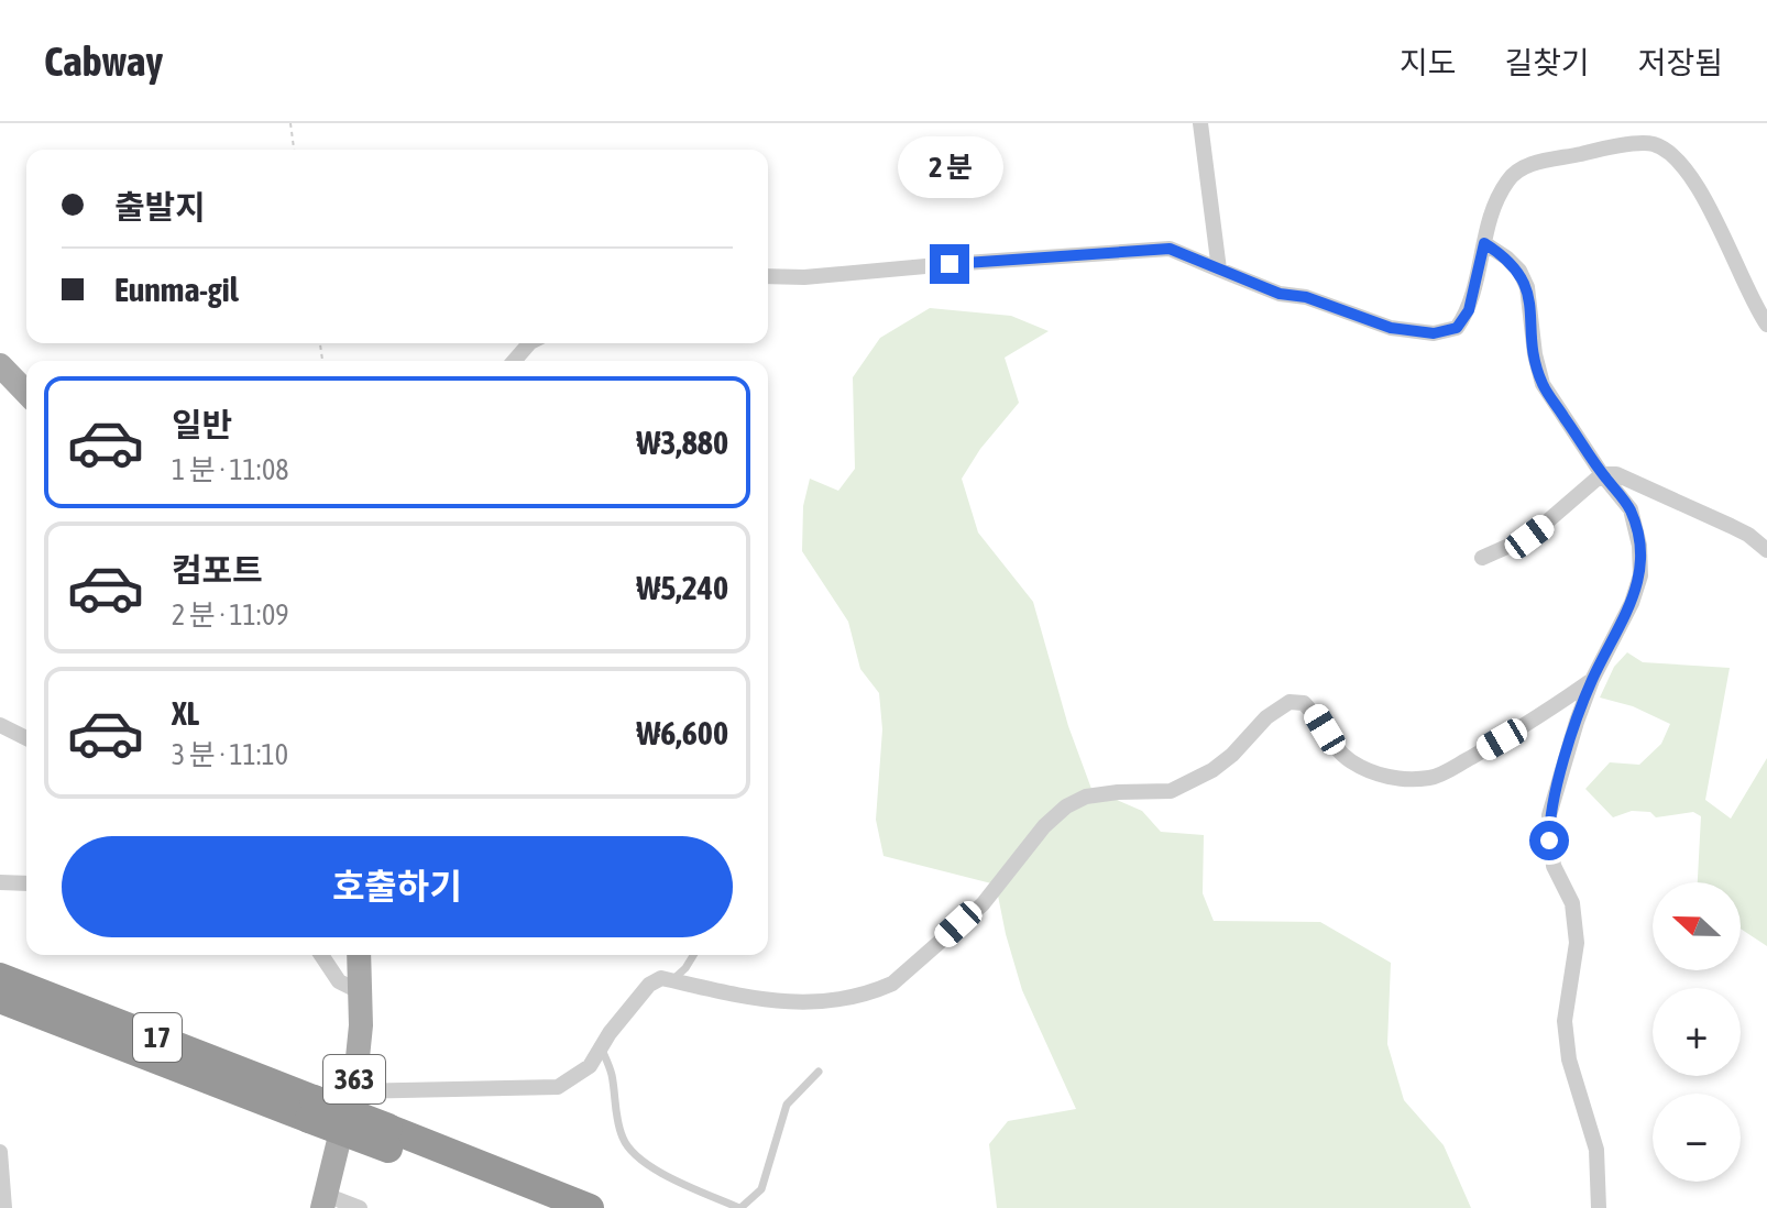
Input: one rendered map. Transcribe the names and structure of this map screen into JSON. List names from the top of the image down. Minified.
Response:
{"streets":{"highway":["17"],"main road":["363"]},"north":"left","page":{"header":"Cabway","nav":["지도","길찾기","저장됨"],"bubble":"2 분","banner":["출발지","Eunma-gil"],"list":[{"name":"일반","note":"1 분 · 11:08","value":"₩3,880"},{"name":"컴포트","note":"2 분 · 11:09","value":"₩5,240"},{"name":"XL","note":"3 분 · 11:10","value":"₩6,600"}],"buttons":"호출하기","map_buttons":["+","−"]}}
